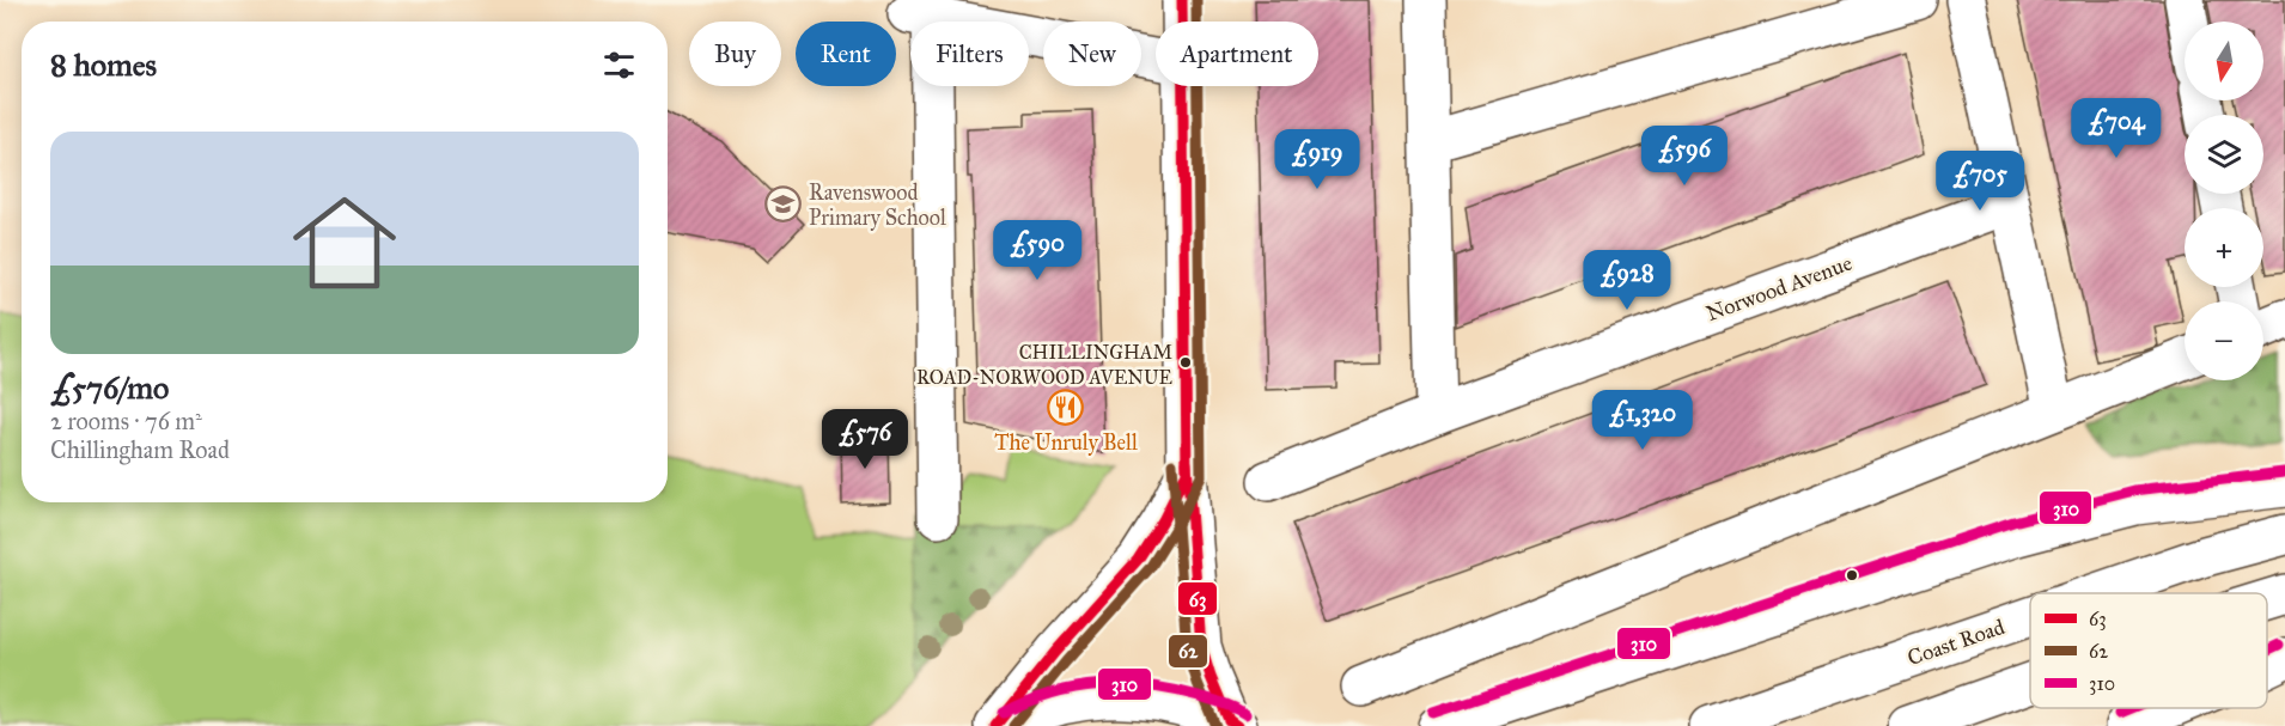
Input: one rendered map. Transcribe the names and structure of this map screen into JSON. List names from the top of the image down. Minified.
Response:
{"streets":{"main road":["Norwood Avenue","Coast Road"]},"places":{"school or university":["Ravenswood Primary School"],"other":["CHILLINGHAM ROAD-NORWOOD AVENUE"],"restaurant":["The Unruly Bell"]},"lines":["transit line 63","transit line 62","transit line 310"],"legend":["63","62","310"],"north":"bottom","page":{"map_buttons":["+","−"],"chip":["Buy","Rent","Filters","New","Apartment"],"heading":"8 homes","price":["£704","£596","£919","£705","£590","£928","£1,320","£576"],"list":[{"name":"£576/mo","note":"2 rooms · 76 m² · Chillingham Road"}]}}
